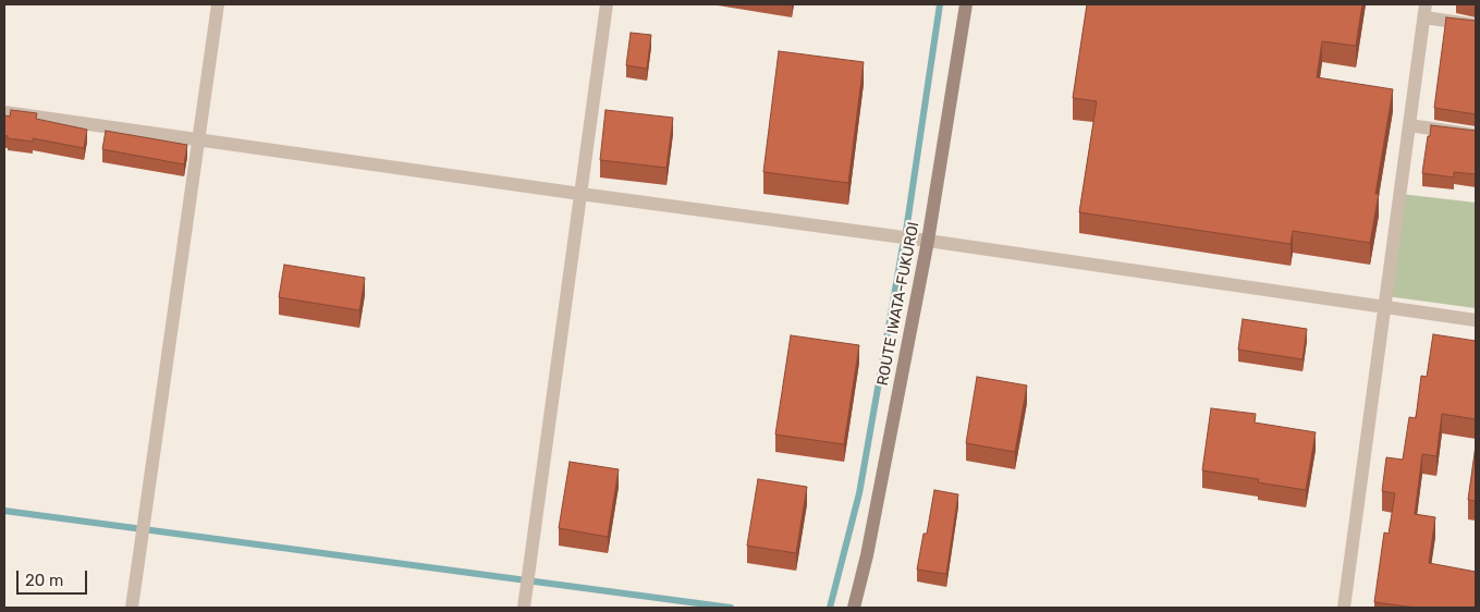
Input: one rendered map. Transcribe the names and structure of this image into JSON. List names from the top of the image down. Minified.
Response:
{"streets":{"main road":["ROUTE IWATA-FUKUROI"]},"scale_bar":"20 m"}
